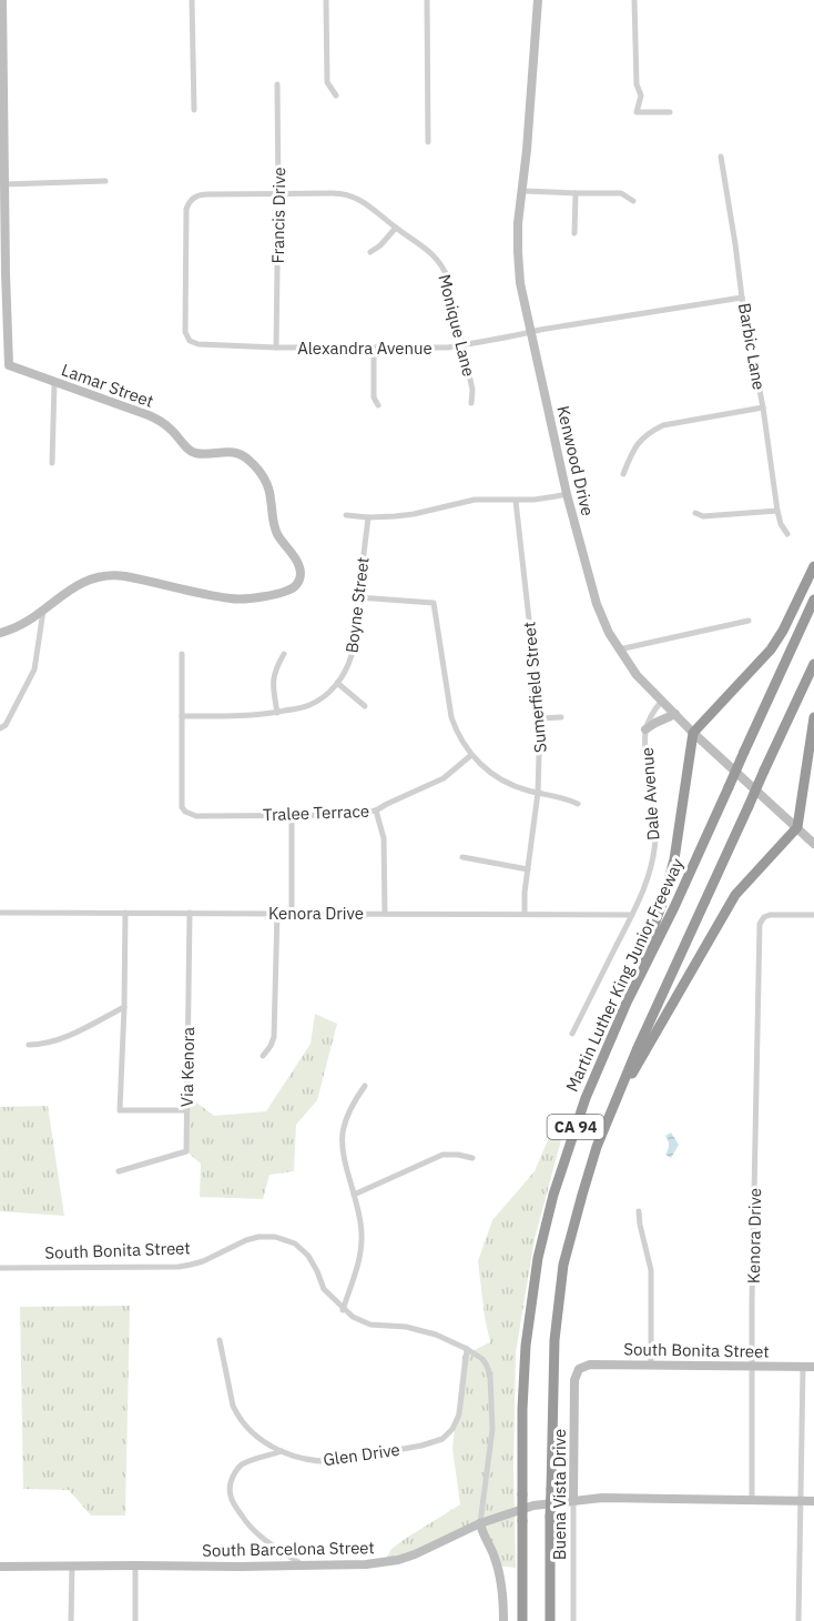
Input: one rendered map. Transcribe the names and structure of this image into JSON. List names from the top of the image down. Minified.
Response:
{"streets":{"highway":["Martin Luther King Junior Freeway","CA 94"],"main road":["Lamar Street","Kenwood Drive","South Bonita Street","Buena Vista Drive","South Barcelona Street"],"street":["Francis Drive","Monique Lane","Barbic Lane","Alexandra Avenue","Boyne Street","Sumerfield Street","Dale Avenue","Tralee Terrace","Kenora Drive","Via Kenora","Glen Drive"]},"crossings":[["Francis Drive","Monique Lane"],["Francis Drive","Alexandra Avenue"],["Monique Lane","Alexandra Avenue"],["Barbic Lane","Alexandra Avenue"],["Alexandra Avenue","Kenwood Drive"],["Kenwood Drive","Dale Avenue"],["Boyne Street","Tralee Terrace"],["Sumerfield Street","Kenora Drive"],["Dale Avenue","Kenora Drive"],["Kenora Drive","Via Kenora"],["Kenora Drive","South Bonita Street"],["Kenora Drive","South Barcelona Street"],["South Bonita Street","Glen Drive"],["South Bonita Street","Buena Vista Drive"],["South Bonita Street","South Barcelona Street"],["Buena Vista Drive","South Barcelona Street"]]}
